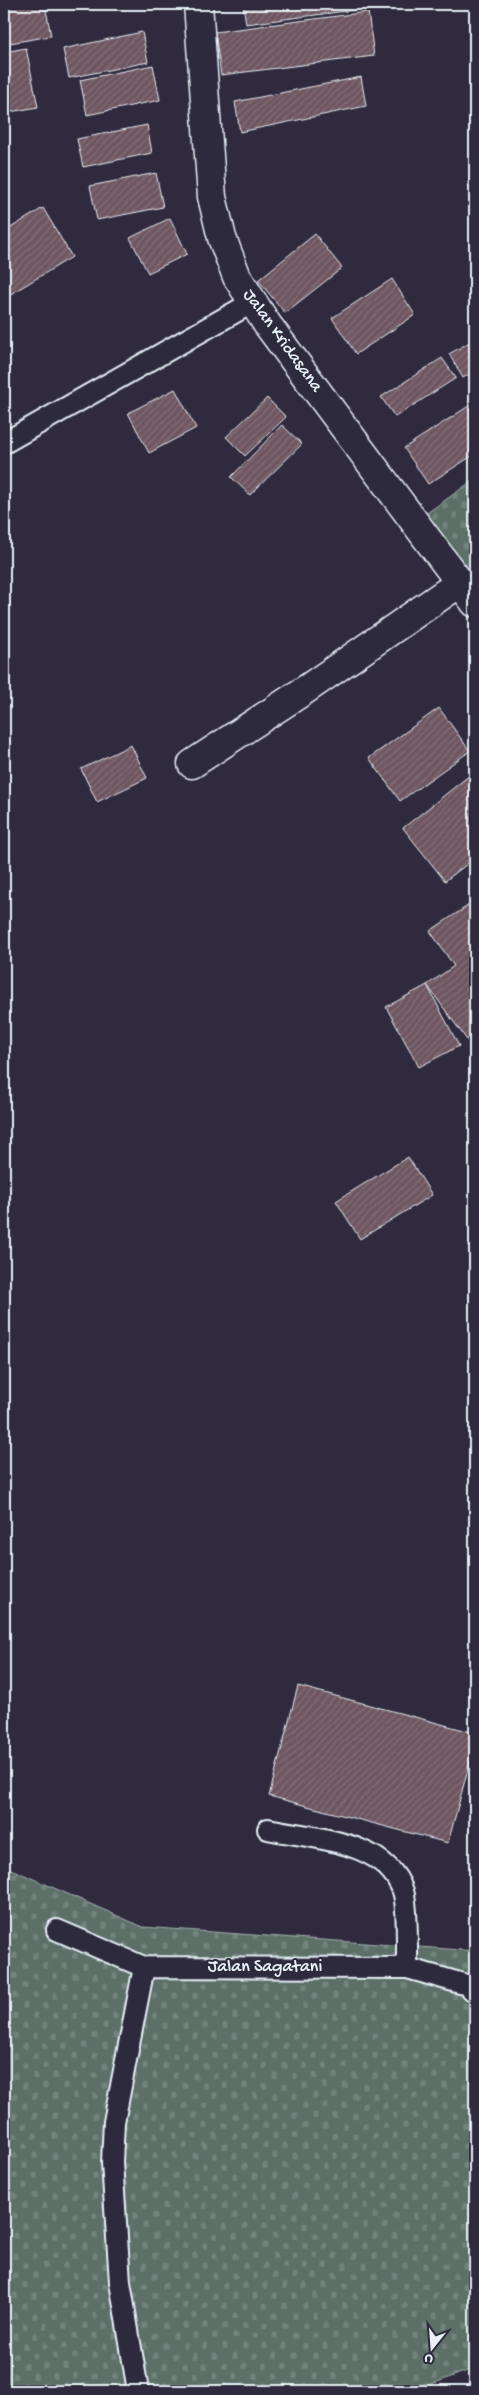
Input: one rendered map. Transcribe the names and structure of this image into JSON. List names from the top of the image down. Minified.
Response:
{"streets":{"street":["Jalan Kridasana"],"lane":["Jalan Sagatani"]},"north":"bottom"}
